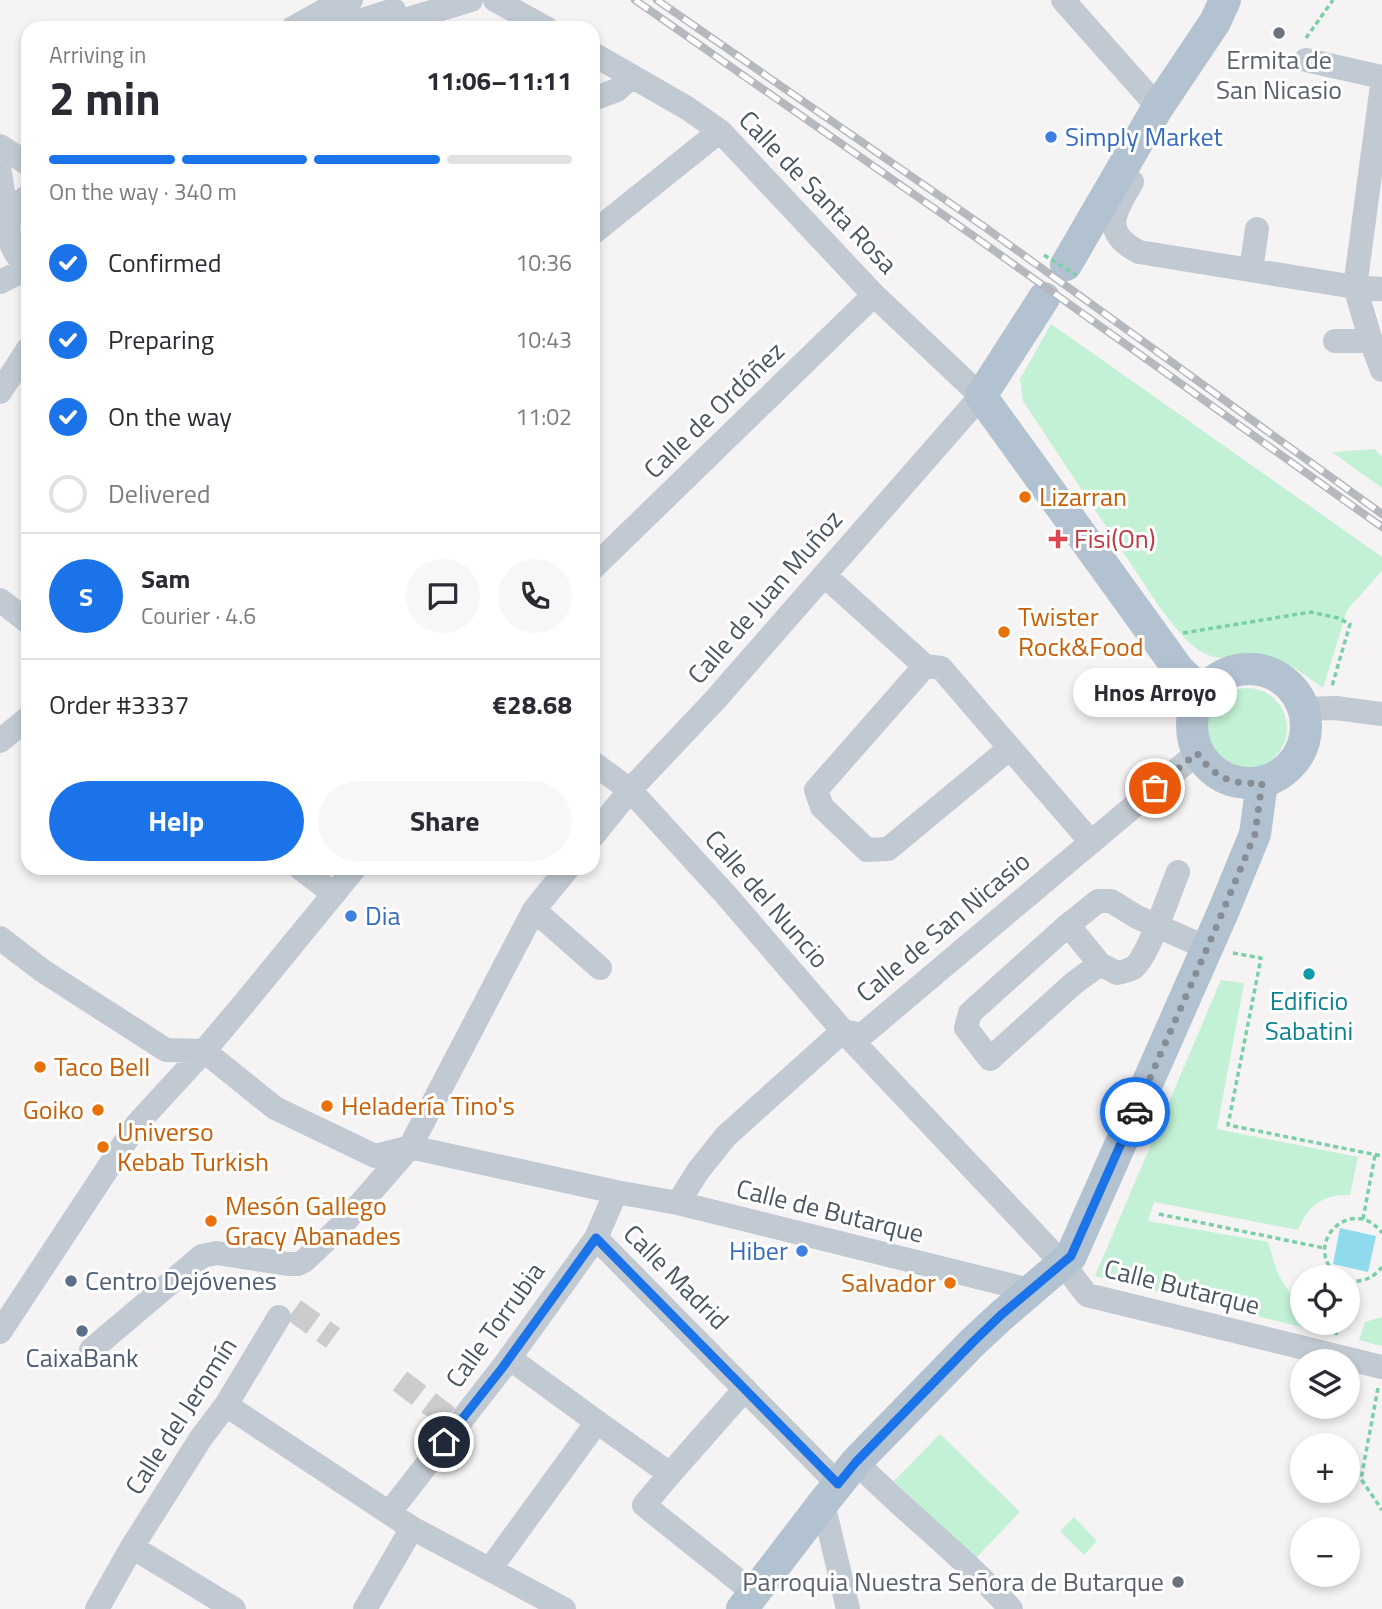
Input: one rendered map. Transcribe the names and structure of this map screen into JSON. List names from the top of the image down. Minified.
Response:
{"streets":{"street":["Calle de Santa Rosa","Calle de Ordóñez","Calle de Juan Muñoz","Calle del Nuncio","Calle de San Nicasio","Calle de Butarque","Calle Madrid","Calle Butarque","Calle Torrubia","Calle del Jeromín"]},"crossings":[["Calle de Santa Rosa","Calle de Ordóñez"],["Calle de Santa Rosa","Calle de Juan Muñoz"],["Calle de Juan Muñoz","Calle del Nuncio"],["Calle del Nuncio","Calle de San Nicasio"],["Calle del Nuncio","Calle Butarque"],["Calle de San Nicasio","Calle de Butarque"],["Calle de Butarque","Calle Madrid"],["Calle Madrid","Calle Torrubia"]],"places":{"other":["Ermita de San Nicasio","Simply Market","Lizarran","Twister Rock&Food","Hnos Arroyo","Dia","Edificio Sabatini","Taco Bell","Heladería Tino's","Goiko","Universo Kebab Turkish","Mesón Gallego Gracy Abanades","Hiber","Centro Dejóvenes","Salvador","CaixaBank","Parroquia Nuestra Señora de Butarque"],"health":["Fisi(On)"]},"page":{"heading":["2 min","Arriving in","11:06–11:11"],"panel":["Sam","Courier · 4.6","Order #3337","€28.68"],"bar":"On the way · 340 m","list":[["Confirmed","10:36"],["Preparing","10:43"],["On the way","11:02"],"Delivered"],"round":"S","bubble":"Hnos Arroyo","buttons":["Help","Share"],"map_buttons":["+","−"]}}
